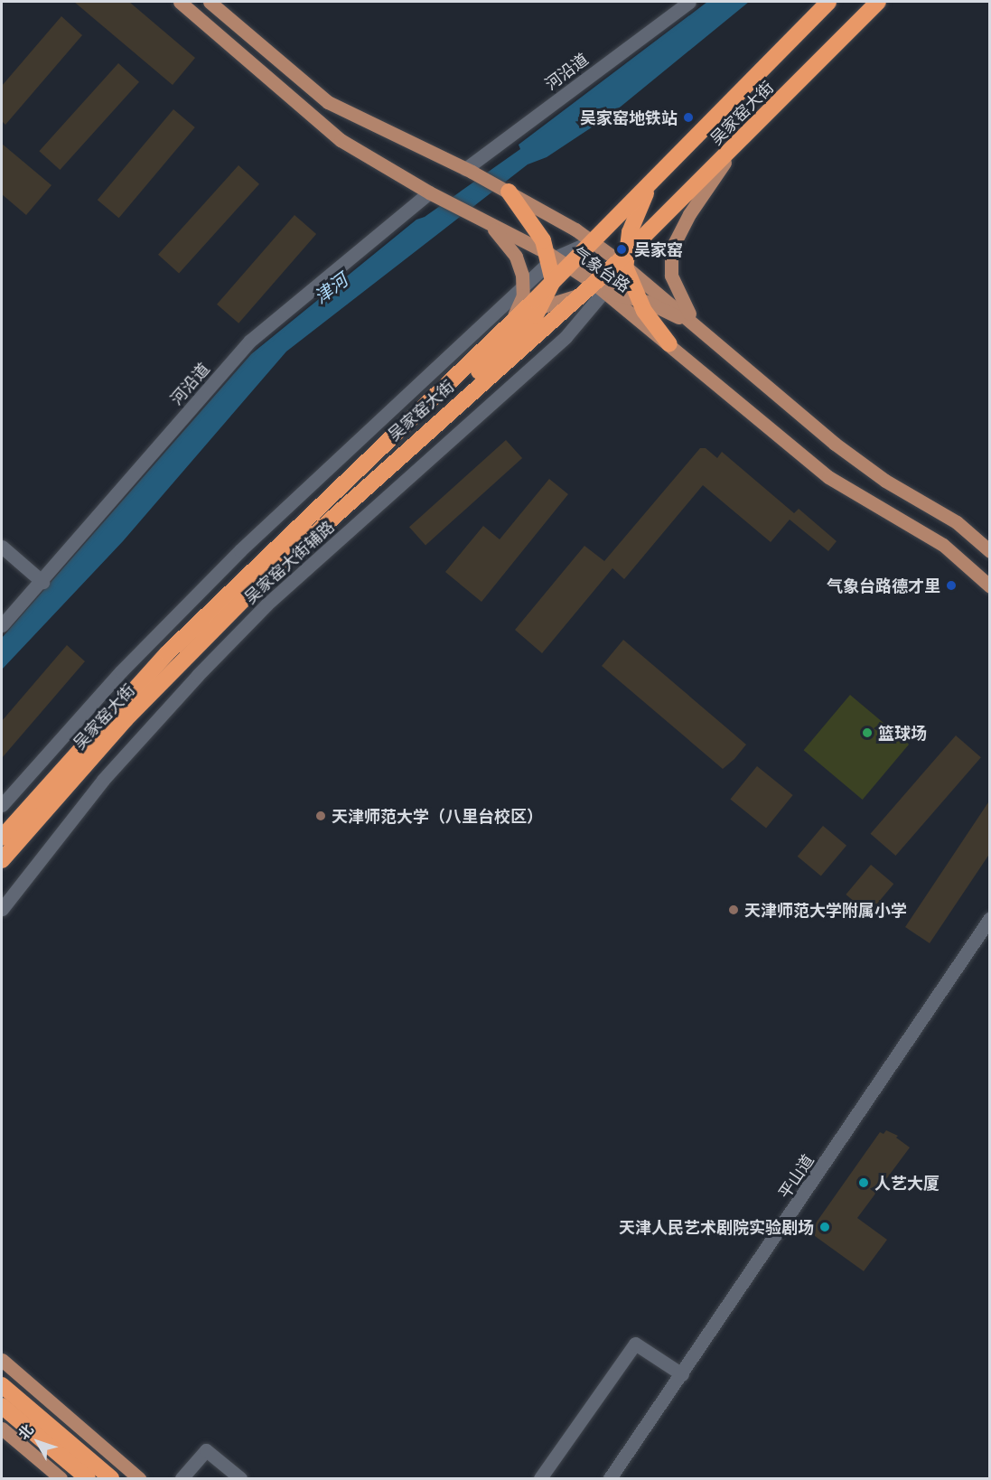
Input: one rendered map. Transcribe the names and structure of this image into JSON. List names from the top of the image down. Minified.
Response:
{"streets":{"highway":["吴家窑大街"],"main road":["气象台路"],"street":["河沿道","吴家窑大街辅路","平山道"]},"crossings":[["河沿道","气象台路"],["吴家窑大街","气象台路"],["吴家窑大街","吴家窑大街辅路"],["气象台路","吴家窑大街辅路"]],"water":["津河"],"places":["吴家窑地铁站","吴家窑","气象台路德才里","篮球场","天津师范大学（八里台校区）","天津师范大学附属小学","人艺大厦","天津人民艺术剧院实验剧场"],"north":"top left"}
